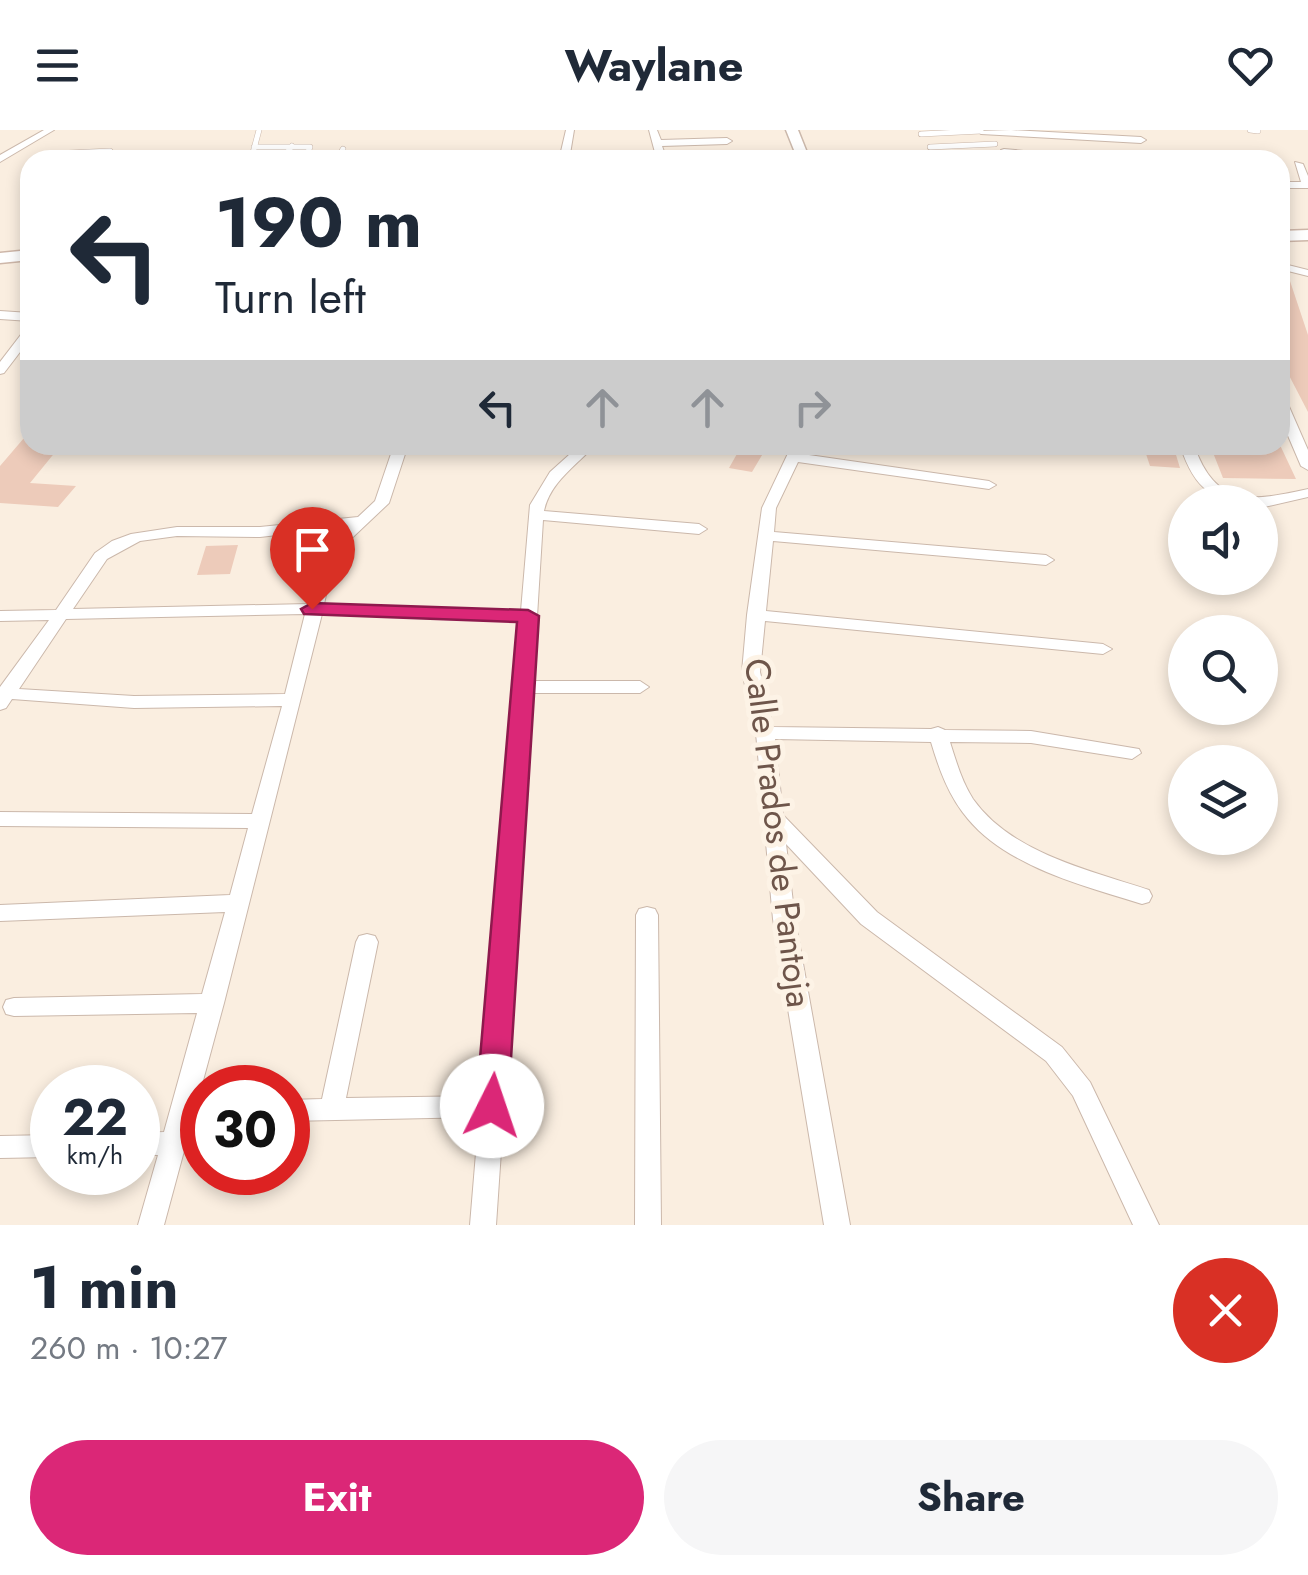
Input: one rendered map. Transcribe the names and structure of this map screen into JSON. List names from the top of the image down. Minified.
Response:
{"streets":{"street":["Calle Prados de Pantoja"]},"page":{"header":"Waylane","turn":["190 m","Turn left"],"speed":"22 km/h","limit":"30","heading":["1 min","260 m · 10:27"],"buttons":["Exit","Share"]}}
